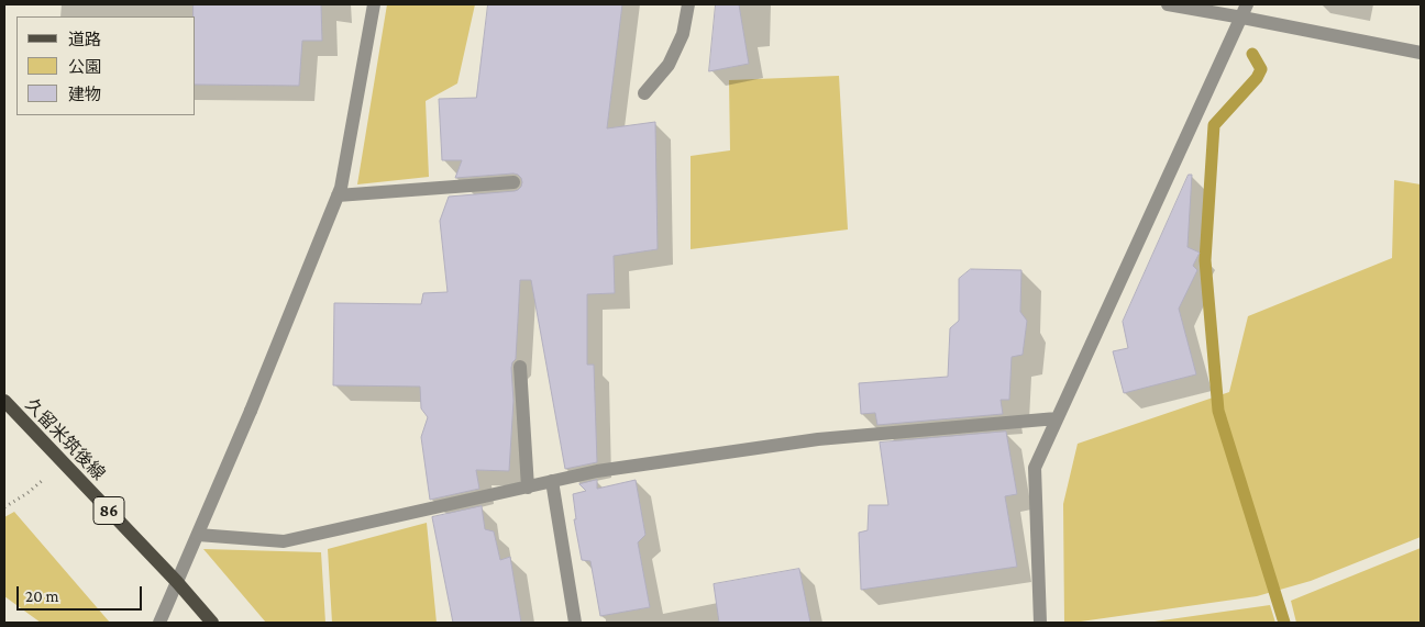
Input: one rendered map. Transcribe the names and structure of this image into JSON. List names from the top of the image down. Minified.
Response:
{"streets":{"main road":["久留米筑後線","86"]},"legend":["道路","公園","建物"],"scale_bar":"20 m"}
